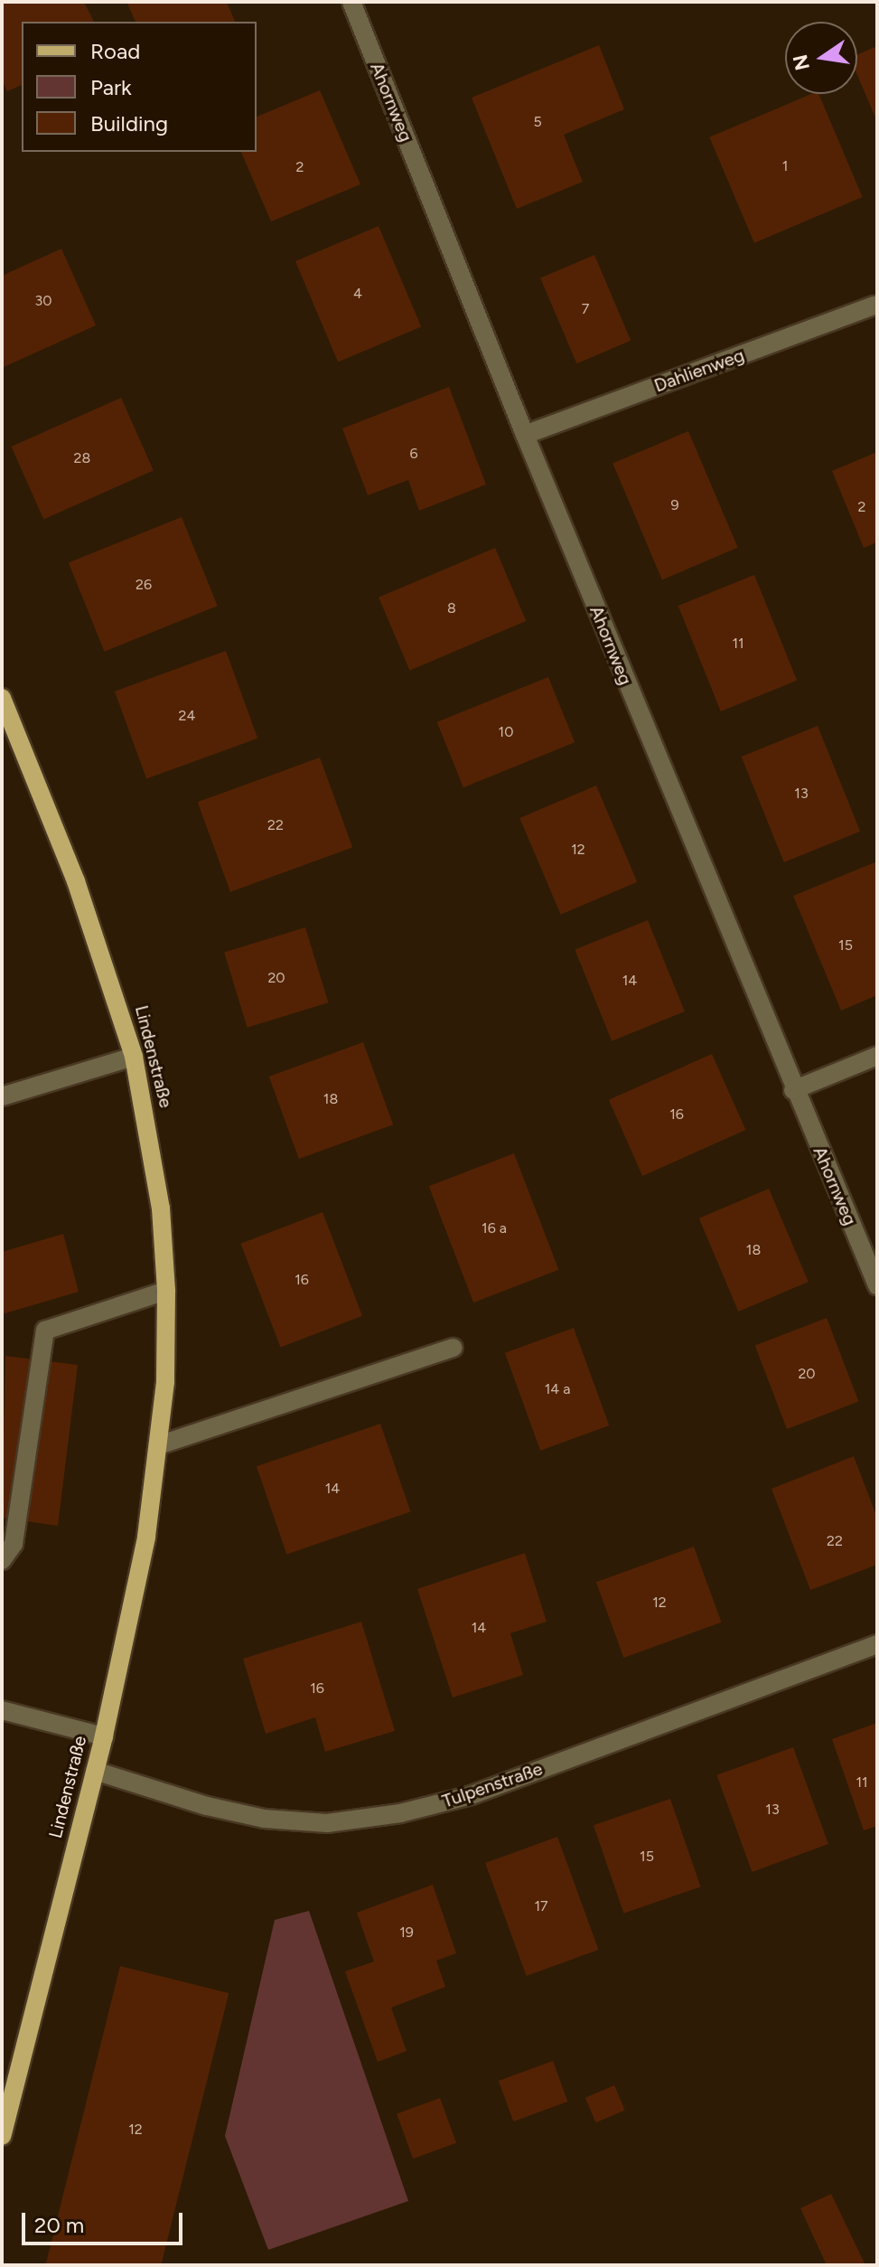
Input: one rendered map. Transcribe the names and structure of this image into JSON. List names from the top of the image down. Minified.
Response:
{"streets":{"main road":["Lindenstraße"],"street":["Ahornweg","Dahlienweg","Tulpenstraße"]},"crossings":[["Ahornweg","Dahlienweg"],["Lindenstraße","Tulpenstraße"]],"house_numbers":["5","1","2","4","30","7","6","28","9","2","26","8","11","24","10","13","22","12","15","20","14","18","16","16 a","18","16","20","14 a","14","22","12","14","16","11","13","15","17","19","12"],"legend":["Road","Park","Building"],"scale_bar":"20 m","north":"left"}
